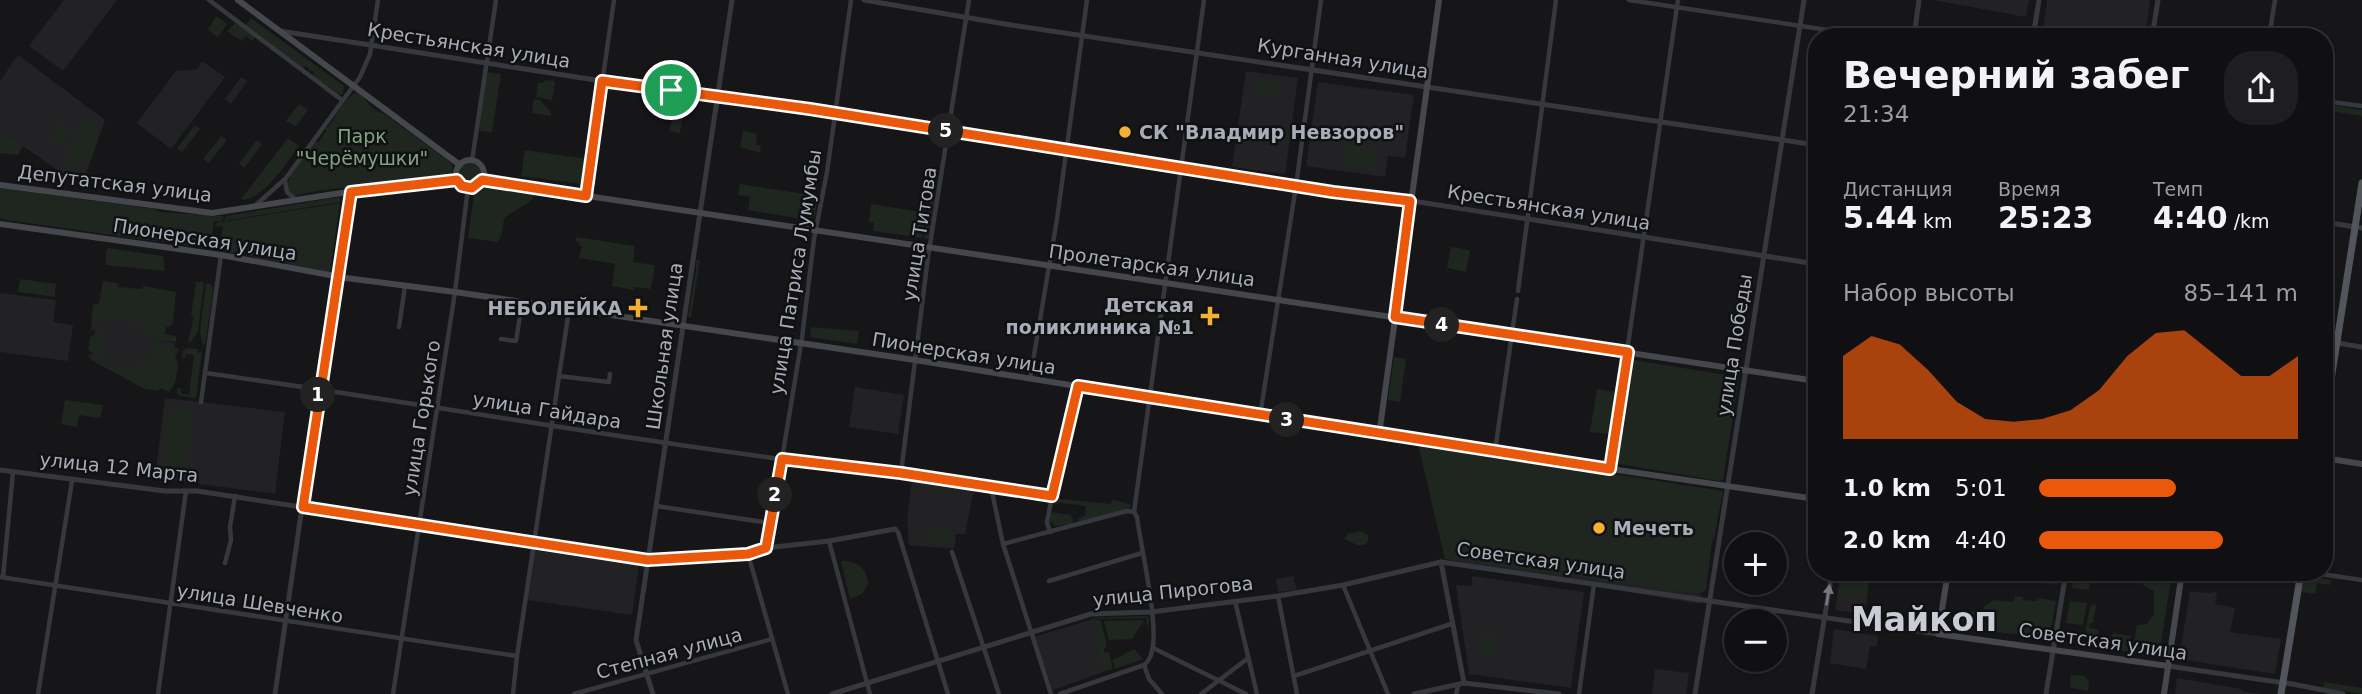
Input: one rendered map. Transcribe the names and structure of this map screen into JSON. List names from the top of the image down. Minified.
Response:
{"streets":{"main road":["Депутатская улица","Пионерская улица","Пролетарская улица","Советская улица"],"street":["Крестьянская улица","Курганная улица","улица Титова","улица Патриса Лумумбы","улица Победы","Школьная улица","улица Гайдара","улица Горького","улица 12 Марта","улица Пирогова","улица Шевченко","Степная улица"]},"crossings":[["Крестьянская улица","улица Титова"],["Крестьянская улица","улица Патриса Лумумбы"],["Крестьянская улица","улица Победы"],["Крестьянская улица","Школьная улица"],["Курганная улица","улица Титова"],["Курганная улица","улица Победы"],["улица Титова","Пионерская улица"],["улица Титова","Пролетарская улица"],["улица Титова","улица Гайдара"],["Пионерская улица","улица Патриса Лумумбы"],["Пионерская улица","улица Победы"],["Пионерская улица","Школьная улица"],["Пионерская улица","улица Горького"],["Пролетарская улица","улица Патриса Лумумбы"],["Пролетарская улица","улица Победы"],["Пролетарская улица","Школьная улица"],["Пролетарская улица","улица Горького"],["улица Патриса Лумумбы","улица Гайдара"],["улица Патриса Лумумбы","улица 12 Марта"],["улица Победы","Советская улица"],["Школьная улица","улица Гайдара"],["Школьная улица","улица 12 Марта"],["Школьная улица","Степная улица"],["улица Гайдара","улица Горького"],["улица Горького","улица 12 Марта"],["улица Горького","улица Шевченко"],["Советская улица","улица Пирогова"]],"districts":["Майкоп"],"parks":["Парк \"Черёмушки\""],"places":{"other":["СК \"Владмир Невзоров\"","Мечеть"],"health":["НЕБОЛЕЙКА","Детская поликлиника №1"]},"page":{"heading":["Вечерний забег","21:34"],"pins":["5","4","1","3","2"],"stats":[["Дистанция","5.44 km"],["Время","25:23"],["Темп","4:40 /km"]],"chart":["Набор высоты","85–141 m"],"list":[{"name":"1.0 km","note":"5:01"},{"name":"2.0 km","note":"4:40"}],"map_buttons":["+","−"]}}
